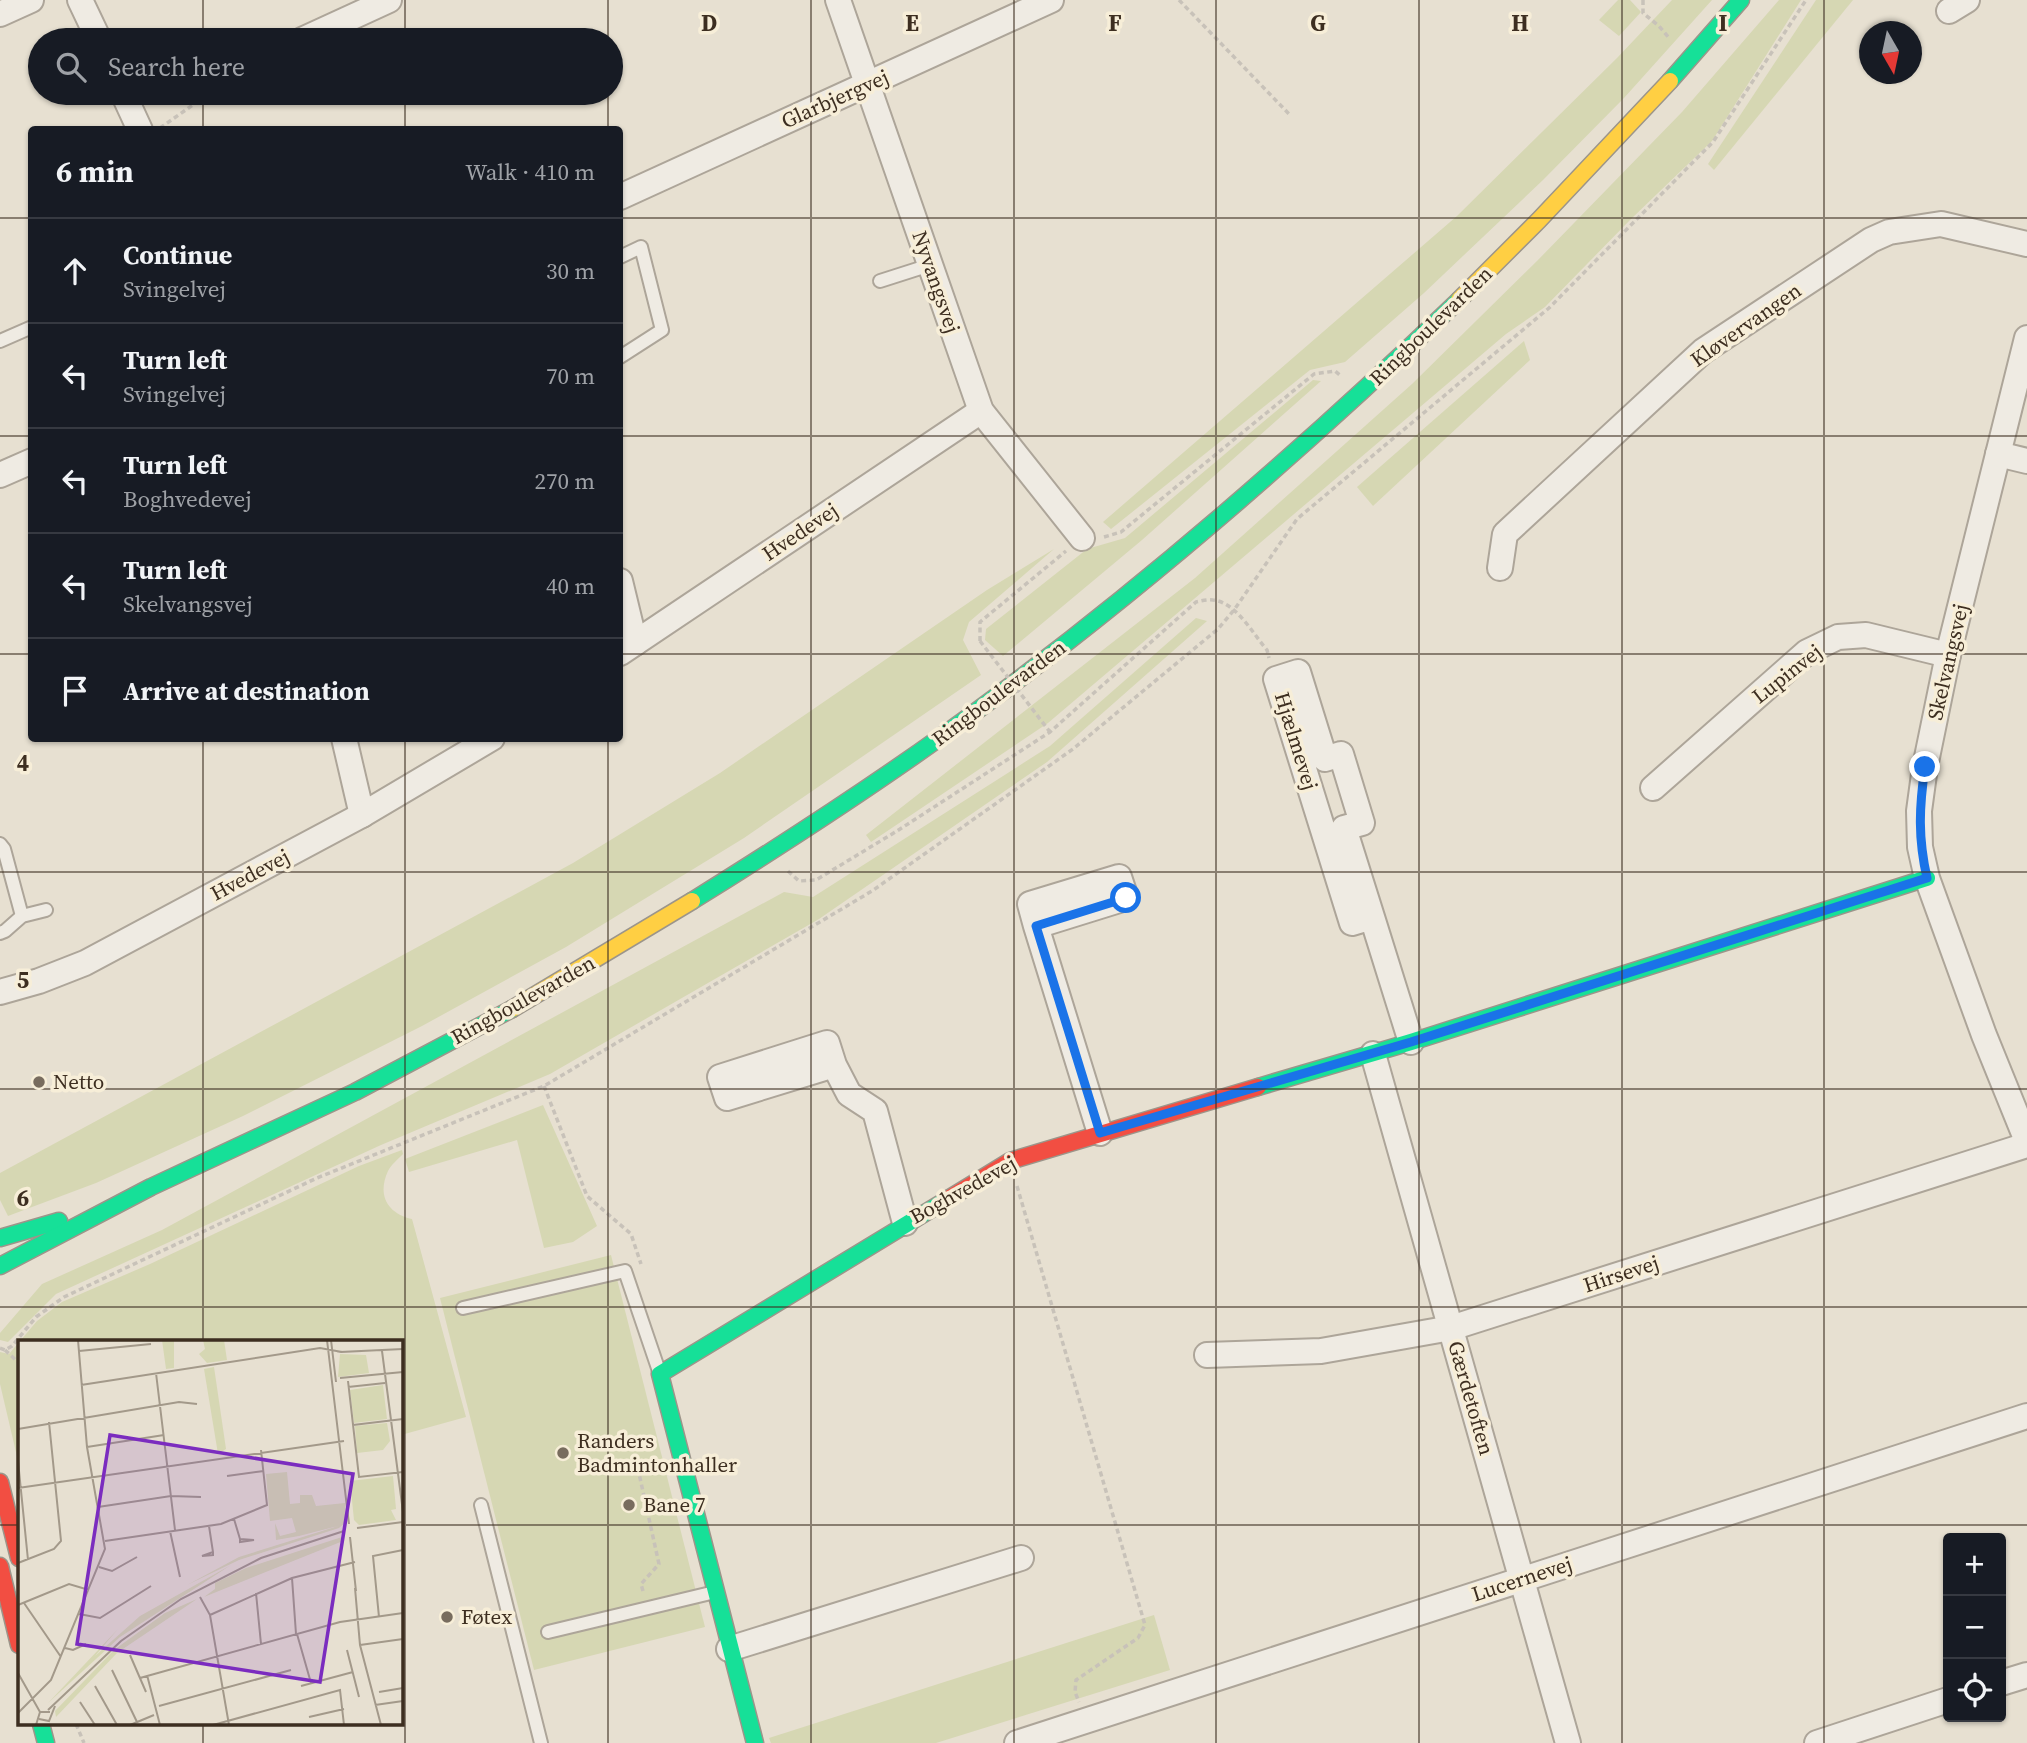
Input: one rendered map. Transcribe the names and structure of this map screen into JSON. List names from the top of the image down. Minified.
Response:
{"streets":{"main road":["Ringboulevarden","Boghvedevej"],"street":["Glarbjergvej","Nyvangsvej","Kløvervangen","Hvedevej","Skelvangsvej","Lupinvej","Hjælmevej","Hirsevej","Gærdetoften","Lucernevej"]},"crossings":[["Glarbjergvej","Nyvangsvej"],["Nyvangsvej","Hvedevej"],["Skelvangsvej","Lupinvej"],["Skelvangsvej","Boghvedevej"],["Skelvangsvej","Hirsevej"],["Hjælmevej","Boghvedevej"],["Boghvedevej","Gærdetoften"],["Hirsevej","Gærdetoften"],["Gærdetoften","Lucernevej"]],"places":["Netto","Randers Badmintonhaller","Bane 7","Føtex"],"north":"bottom","page":{"search":"Search here","heading":["6 min","Walk · 410 m"],"list":[["Continue","Svingelvej","30 m"],["Turn left","Svingelvej","70 m"],["Turn left","Boghvedevej","270 m"],["Turn left","Skelvangsvej","40 m"],"Arrive at destination"],"map_buttons":["+","−"]},"grid":{"columns":["D","E","F","G","H","I"],"rows":["4","5","6"]}}
